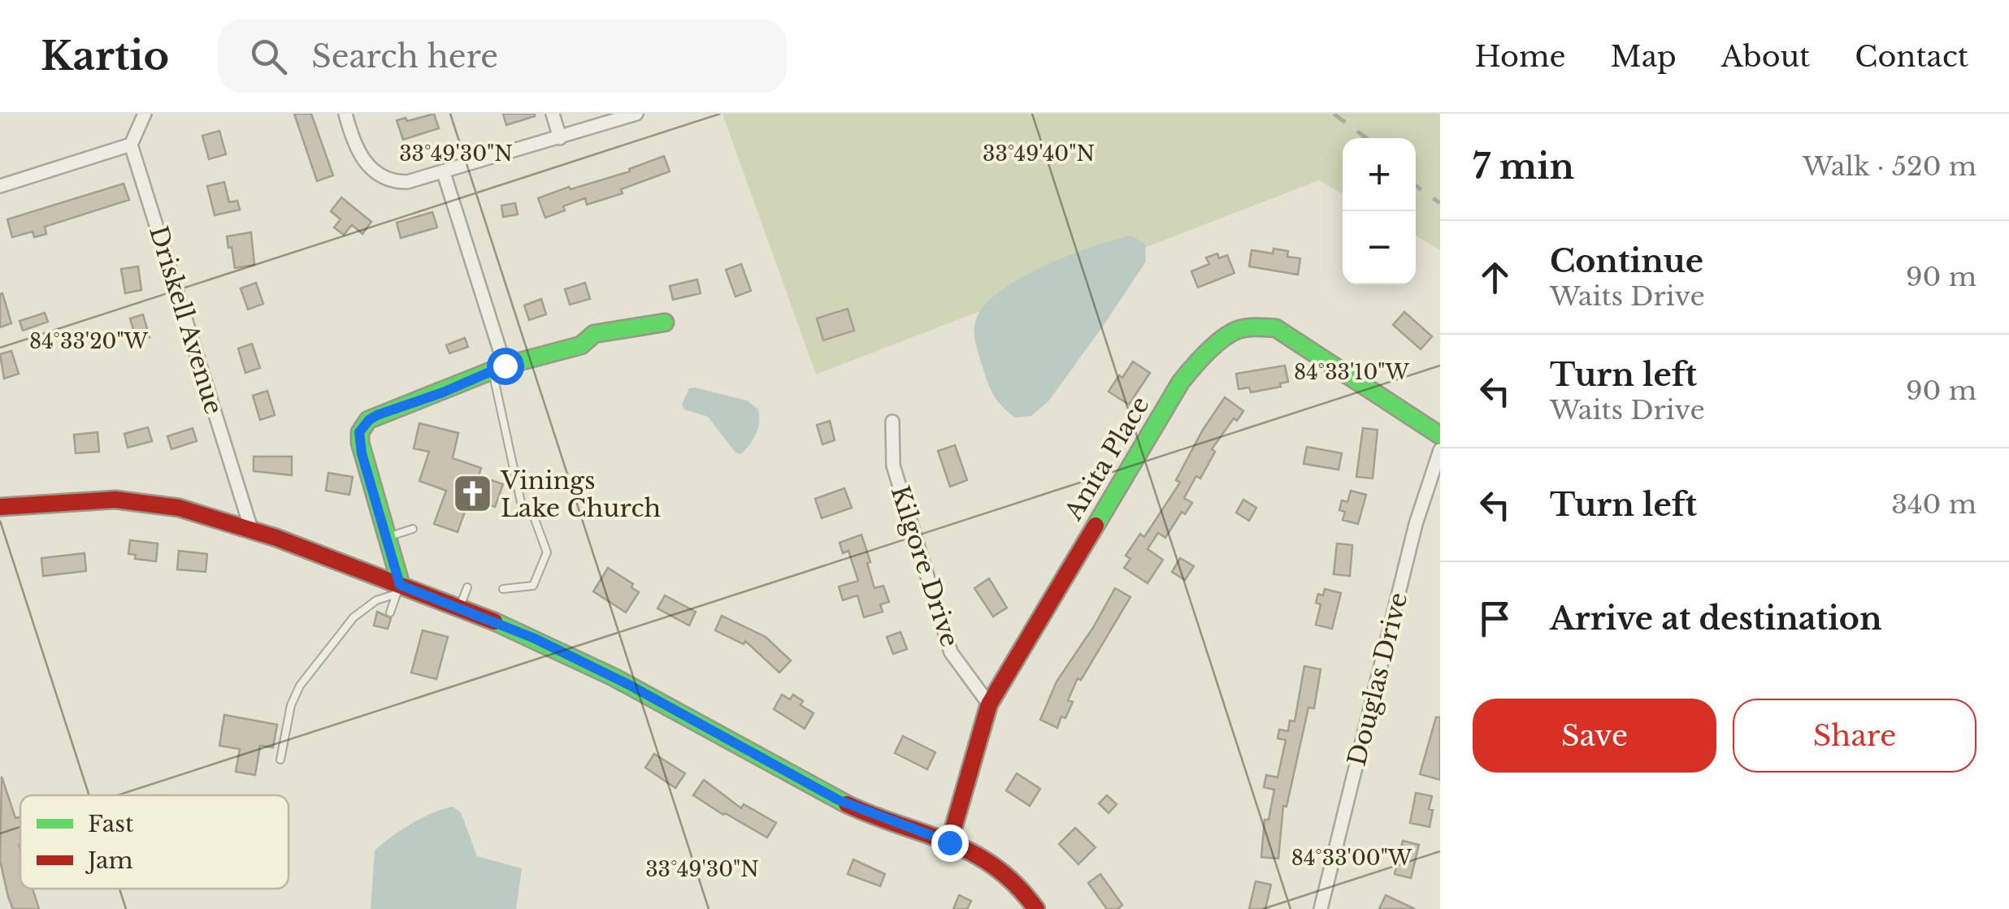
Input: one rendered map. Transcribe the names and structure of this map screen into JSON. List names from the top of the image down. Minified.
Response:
{"streets":{"street":["Driskell Avenue","Anita Place","Kilgore Drive","Douglas Drive"]},"crossings":[["Anita Place","Kilgore Drive"]],"places":{"church":["Vinings Lake Church"]},"legend":["Fast","Jam"],"page":{"header":"Kartio","search":"Search here","nav":["Home","Map","About","Contact"],"heading":["7 min","Walk · 520 m"],"map_buttons":["+","−"],"list":[["Continue","Waits Drive","90 m"],["Turn left","Waits Drive","90 m"],["Turn left","340 m"],"Arrive at destination"],"buttons":["Save","Share"]},"coordinates":["33°49'30\"N","33°49'40\"N","84°33'20\"W","84°33'10\"W","84°33'00\"W"]}
